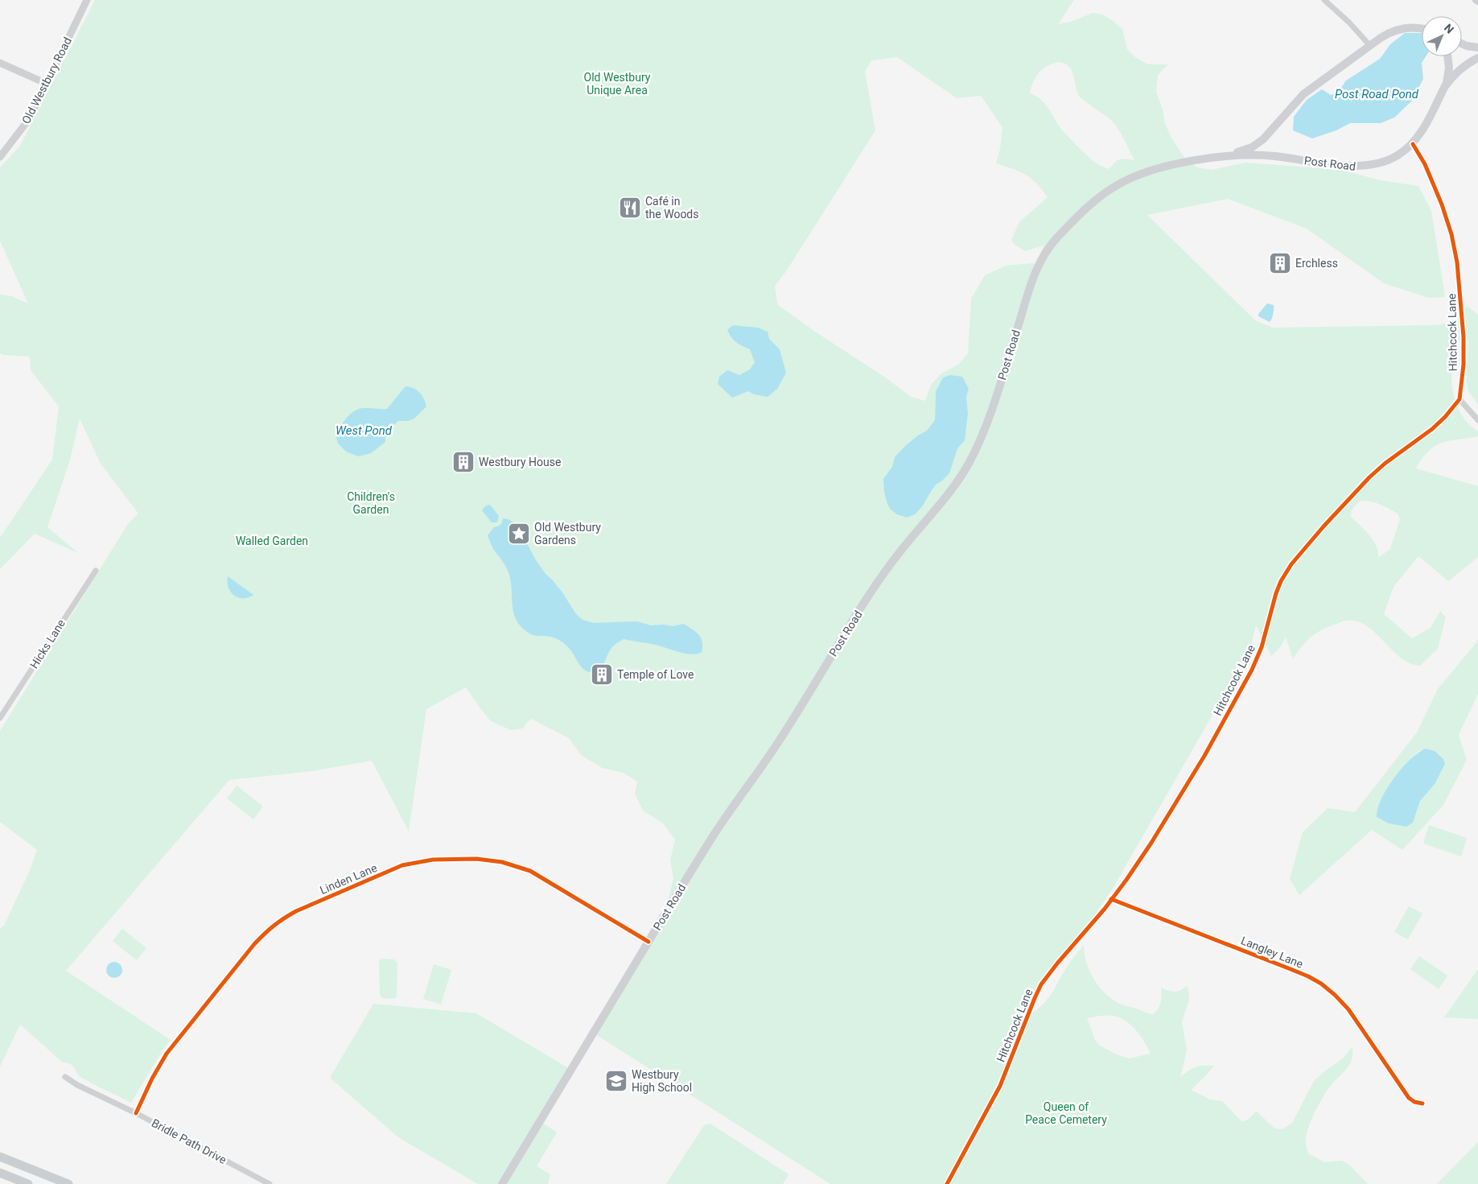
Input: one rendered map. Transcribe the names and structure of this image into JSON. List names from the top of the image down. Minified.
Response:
{"streets":{"main road":["Post Road"],"street":["Old Westbury Road","Hitchcock Lane","Hicks Lane","Linden Lane","Langley Lane","Bridle Path Drive"]},"crossings":[["Post Road","Hitchcock Lane"],["Post Road","Linden Lane"],["Hitchcock Lane","Langley Lane"],["Linden Lane","Bridle Path Drive"]],"water":["Post Road Pond","West Pond"],"parks":["Old Westbury Unique Area","Children's Garden","Walled Garden","Queen of Peace Cemetery"],"places":{"restaurant":["Café in the Woods"],"building":["Erchless","Westbury House","Temple of Love"],"place":["Old Westbury Gardens"],"school or university":["Westbury High School"]},"north":"top right"}
